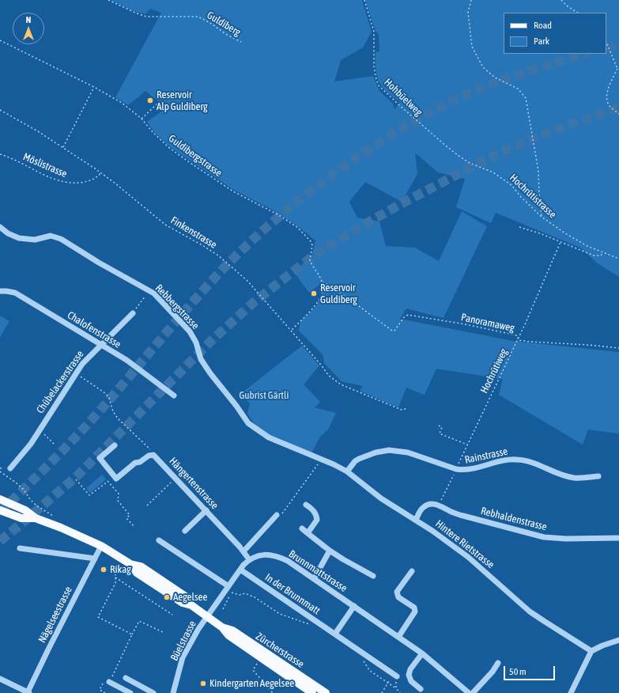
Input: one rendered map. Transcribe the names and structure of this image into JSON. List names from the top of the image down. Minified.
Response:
{"streets":{"main road":["Zürcherstrasse"],"street":["Rebbergstrasse","Chalofenstrasse","Chübelackerstrasse","Rainstrasse","Hängertenstrasse","Rebhaldenstrasse","Hintere Rietstrasse","Brunnmattstrasse","In der Brunnmatt","Nägelseestrasse","Büelstrasse"],"path":["Guldiberg","Hohbüelweg","Guldibergstrasse","Möslistrasse","Hochrütistrasse","Finkenstrasse","Panoramaweg","Hochrütiweg"]},"crossings":[["Hohbüelweg","Hochrütistrasse"],["Möslistrasse","Finkenstrasse"],["Rebbergstrasse","Hintere Rietstrasse"],["Panoramaweg","Hochrütiweg"],["Chalofenstrasse","Chübelackerstrasse"],["Hochrütiweg","Rainstrasse"],["Hochrütiweg","Rebhaldenstrasse"],["Rainstrasse","Hintere Rietstrasse"],["Hängertenstrasse","Brunnmattstrasse"],["Rebhaldenstrasse","Hintere Rietstrasse"],["Nägelseestrasse","Zürcherstrasse"],["Büelstrasse","Zürcherstrasse"]],"parks":["Gubrist Gärtli"],"places":["Reservoir Alp Guldiberg","Reservoir Guldiberg","Rikag","Aegelsee","Kindergarten Aegelsee"],"legend":["Road","Park"],"scale_bar":"50 m","north":"top"}
